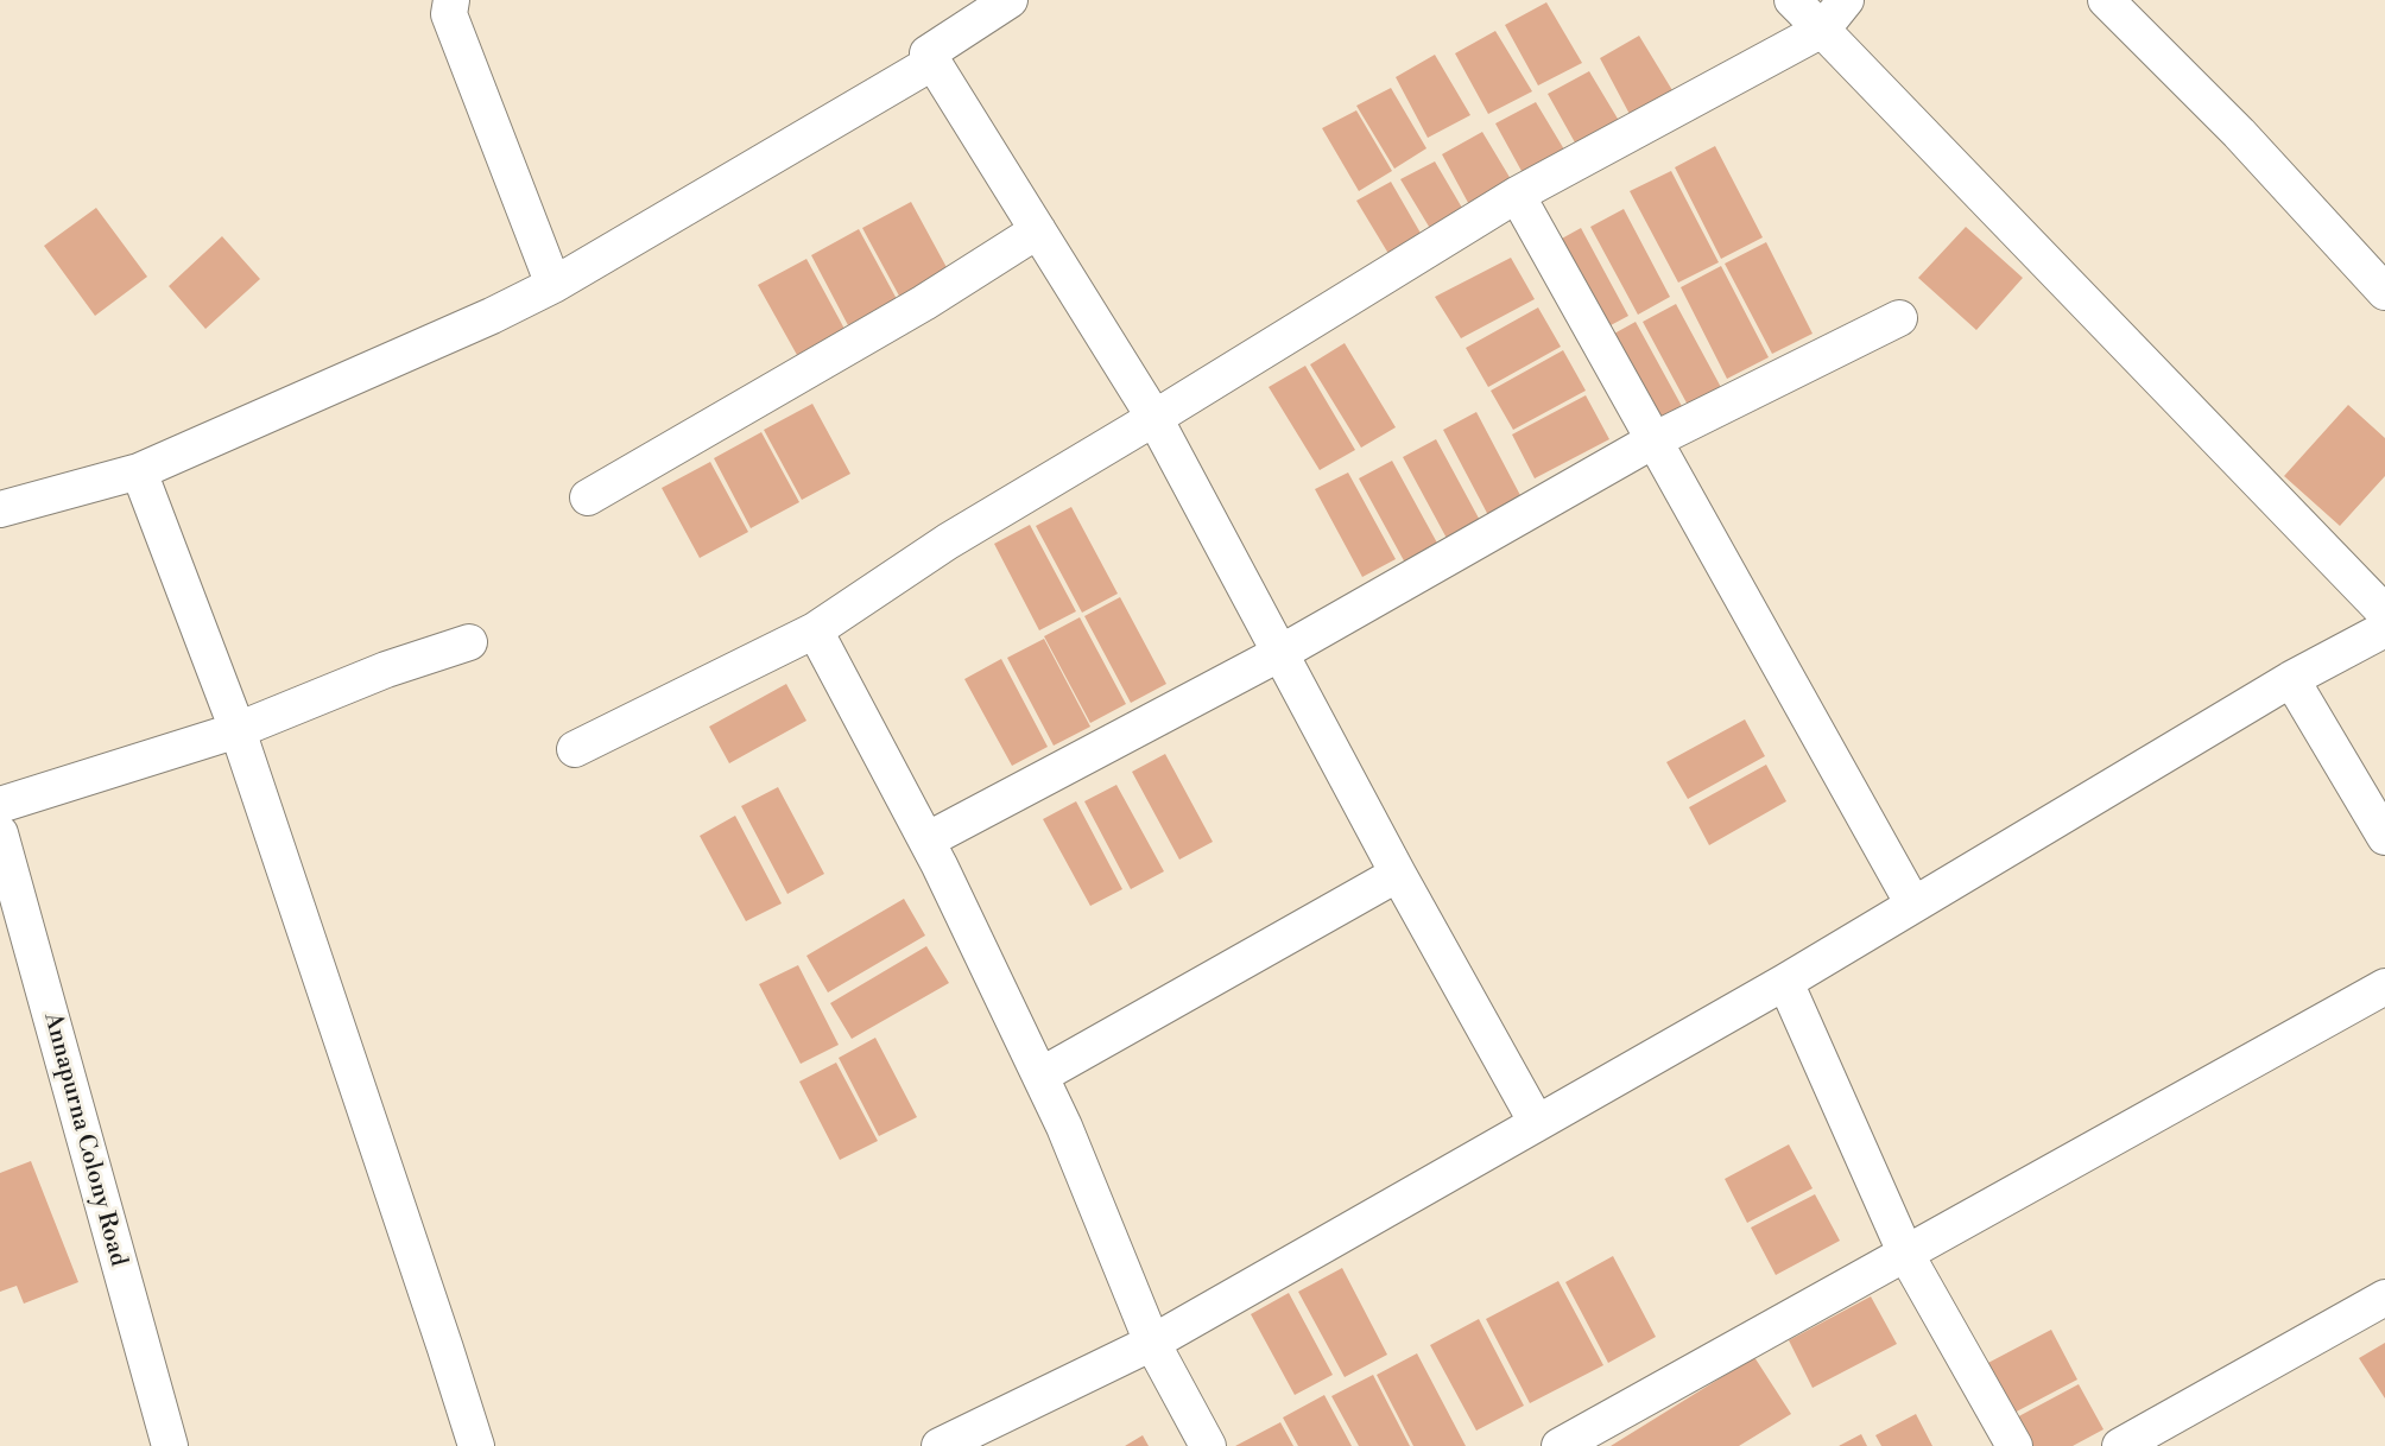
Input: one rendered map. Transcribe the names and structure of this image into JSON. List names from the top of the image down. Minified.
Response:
{"streets":{"street":["Annapurna Colony Road"]}}
